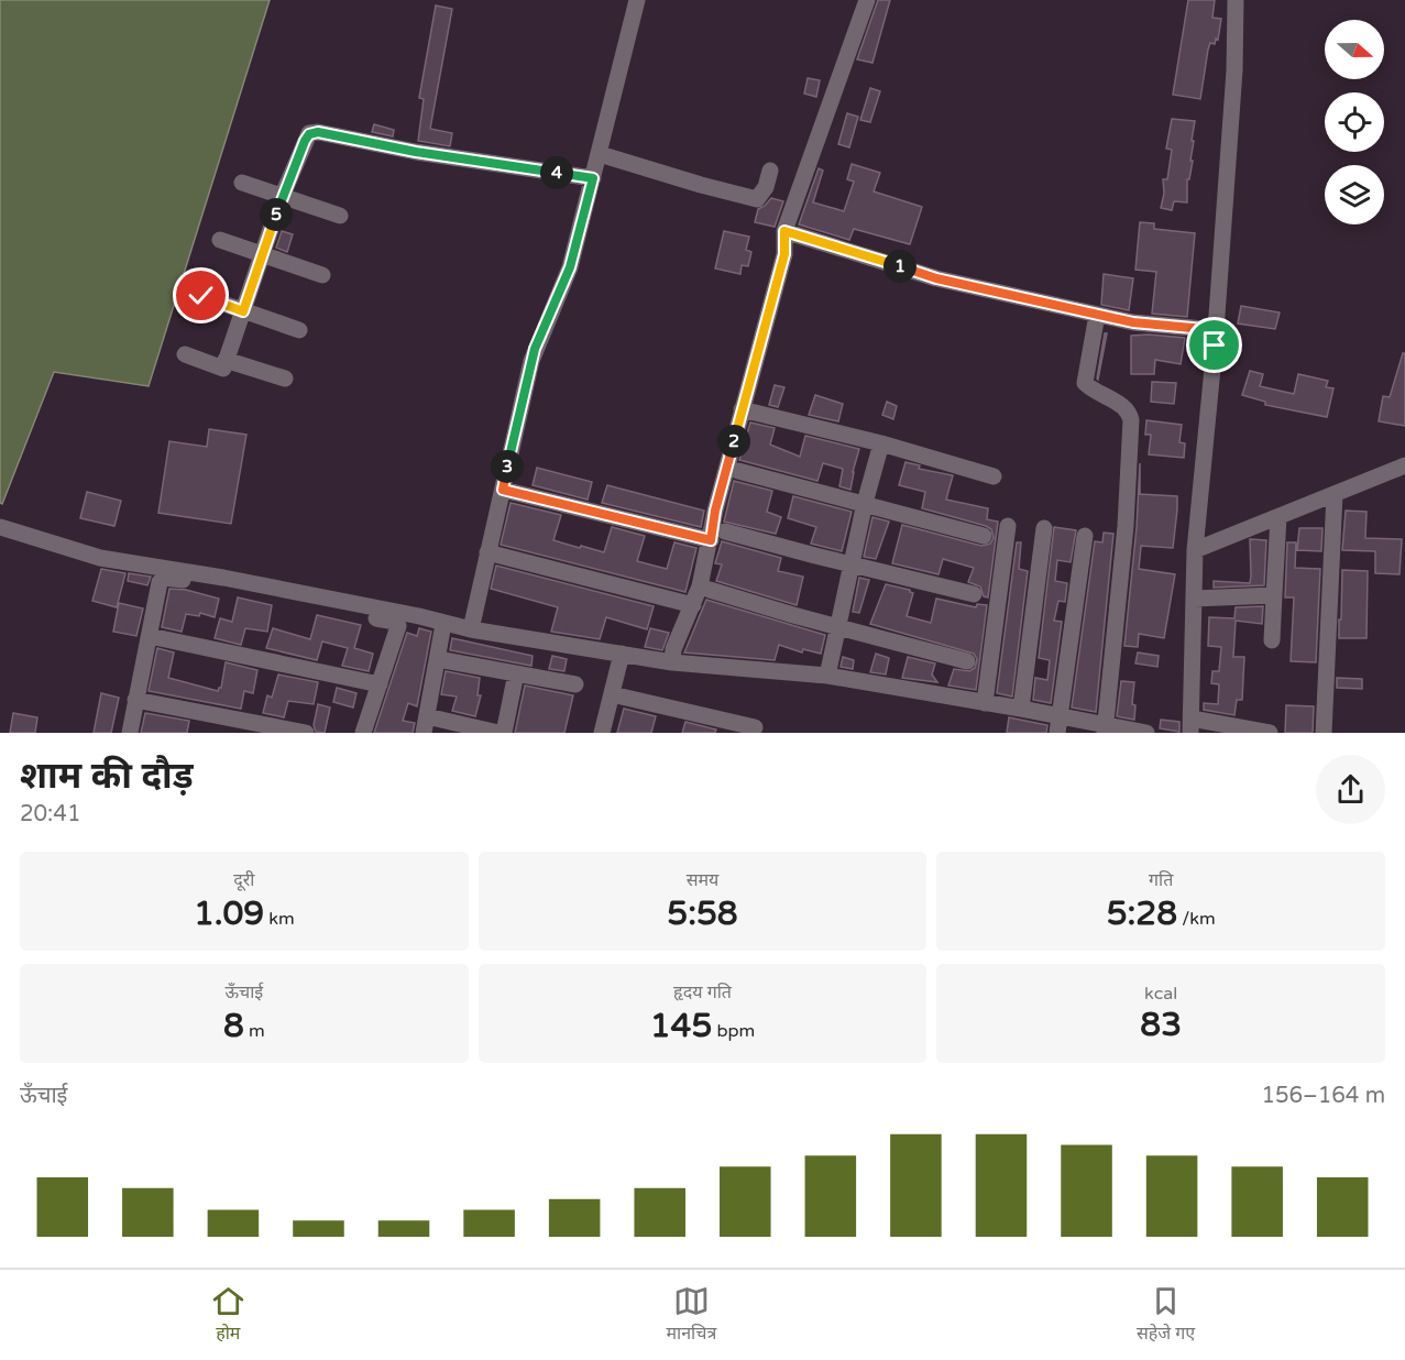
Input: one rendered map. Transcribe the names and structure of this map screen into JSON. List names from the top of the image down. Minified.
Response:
{"north":"right","page":{"pins":["4","5","1","2","3"],"heading":["शाम की दौड़","20:41"],"stats":[["दूरी","1.09 km"],["समय","5:58"],["गति","5:28 /km"],["ऊँचाई","8 m"],["हृदय गति","145 bpm"],["kcal","83"]],"chart":["ऊँचाई","156–164 m"],"tabs":["होम","मानचित्र","सहेजे गए"]}}
